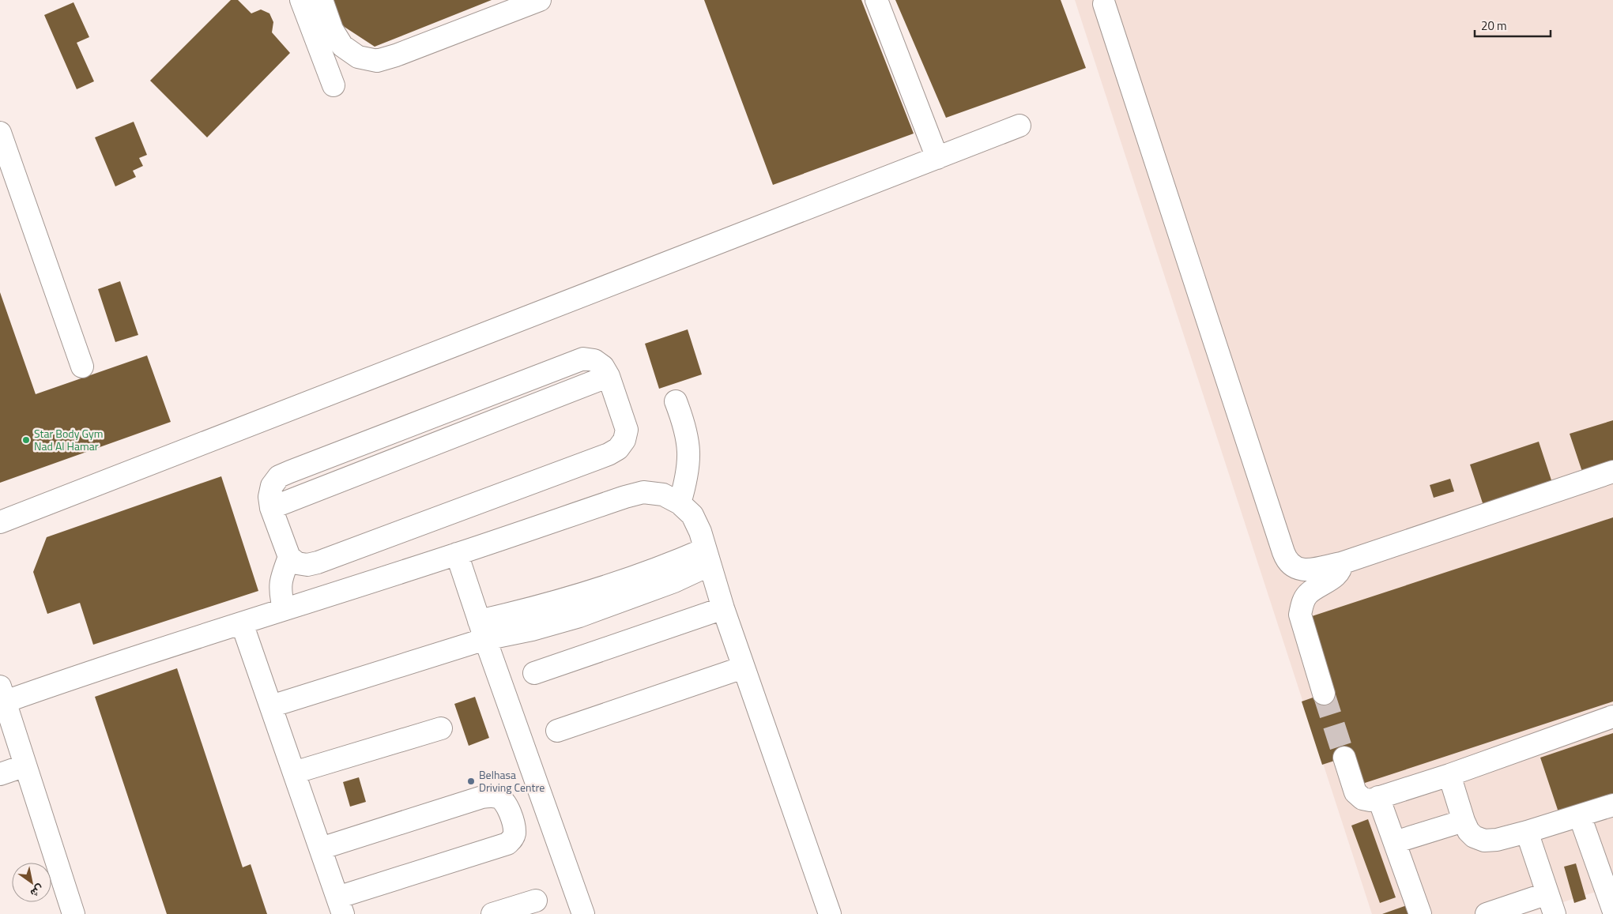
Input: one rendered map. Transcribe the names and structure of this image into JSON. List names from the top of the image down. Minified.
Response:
{"places":["Star Body Gym Nad Al Hamar","Belhasa Driving Centre"],"scale_bar":"20 m","north":"bottom right"}
